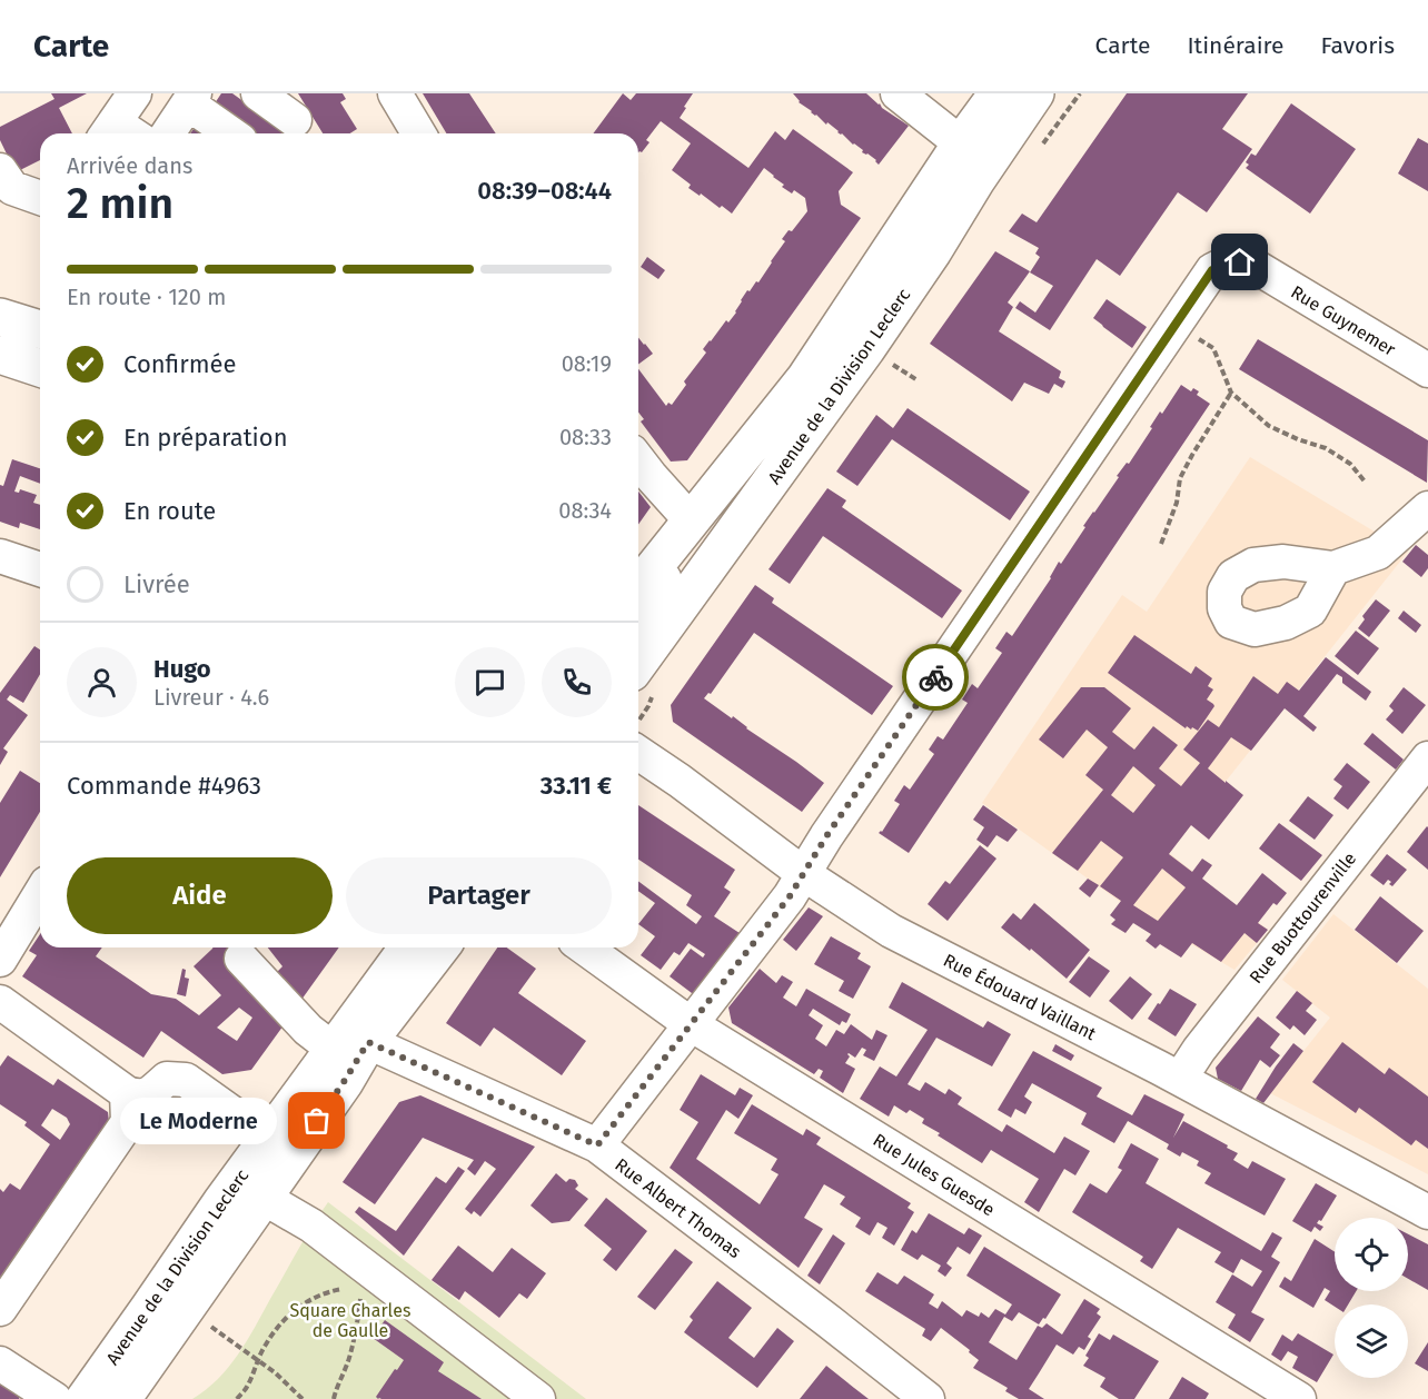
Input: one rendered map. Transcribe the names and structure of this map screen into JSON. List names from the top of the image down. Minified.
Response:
{"streets":{"main road":["Avenue de la Division Leclerc"],"street":["Rue Guynemer","Rue Buottourenville","Rue Édouard Vaillant","Rue Jules Guesde","Rue Albert Thomas"]},"crossings":[["Rue Guynemer","Rue Édouard Vaillant"],["Rue Guynemer","Rue Jules Guesde"],["Rue Guynemer","Rue Albert Thomas"],["Avenue de la Division Leclerc","Rue Albert Thomas"],["Rue Buottourenville","Rue Édouard Vaillant"]],"parks":["Square Charles de Gaulle"],"places":["Le Moderne"],"page":{"header":"Carte","nav":["Carte","Itinéraire","Favoris"],"heading":["2 min","Arrivée dans","08:39–08:44"],"panel":["Hugo","Livreur · 4.6","Commande #4963","33.11 €"],"bar":"En route · 120 m","list":[["Confirmée","08:19"],["En préparation","08:33"],["En route","08:34"],"Livrée"],"buttons":["Aide","Partager"],"bubble":"Le Moderne"}}
